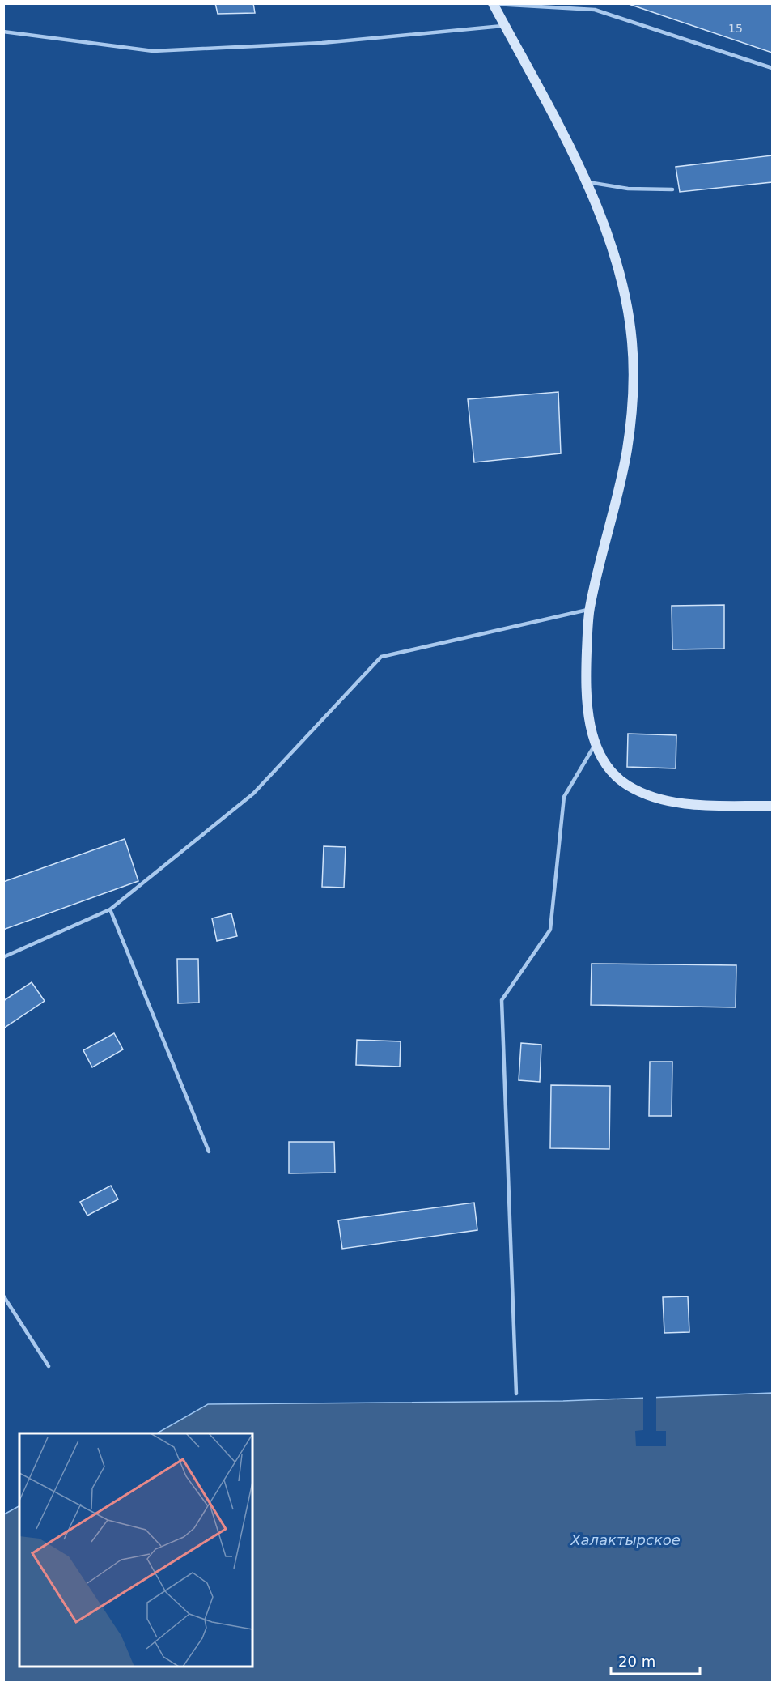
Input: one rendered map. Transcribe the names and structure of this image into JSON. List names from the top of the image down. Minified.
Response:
{"water":["Халактырское"],"house_numbers":["15"],"scale_bar":"20 m"}
